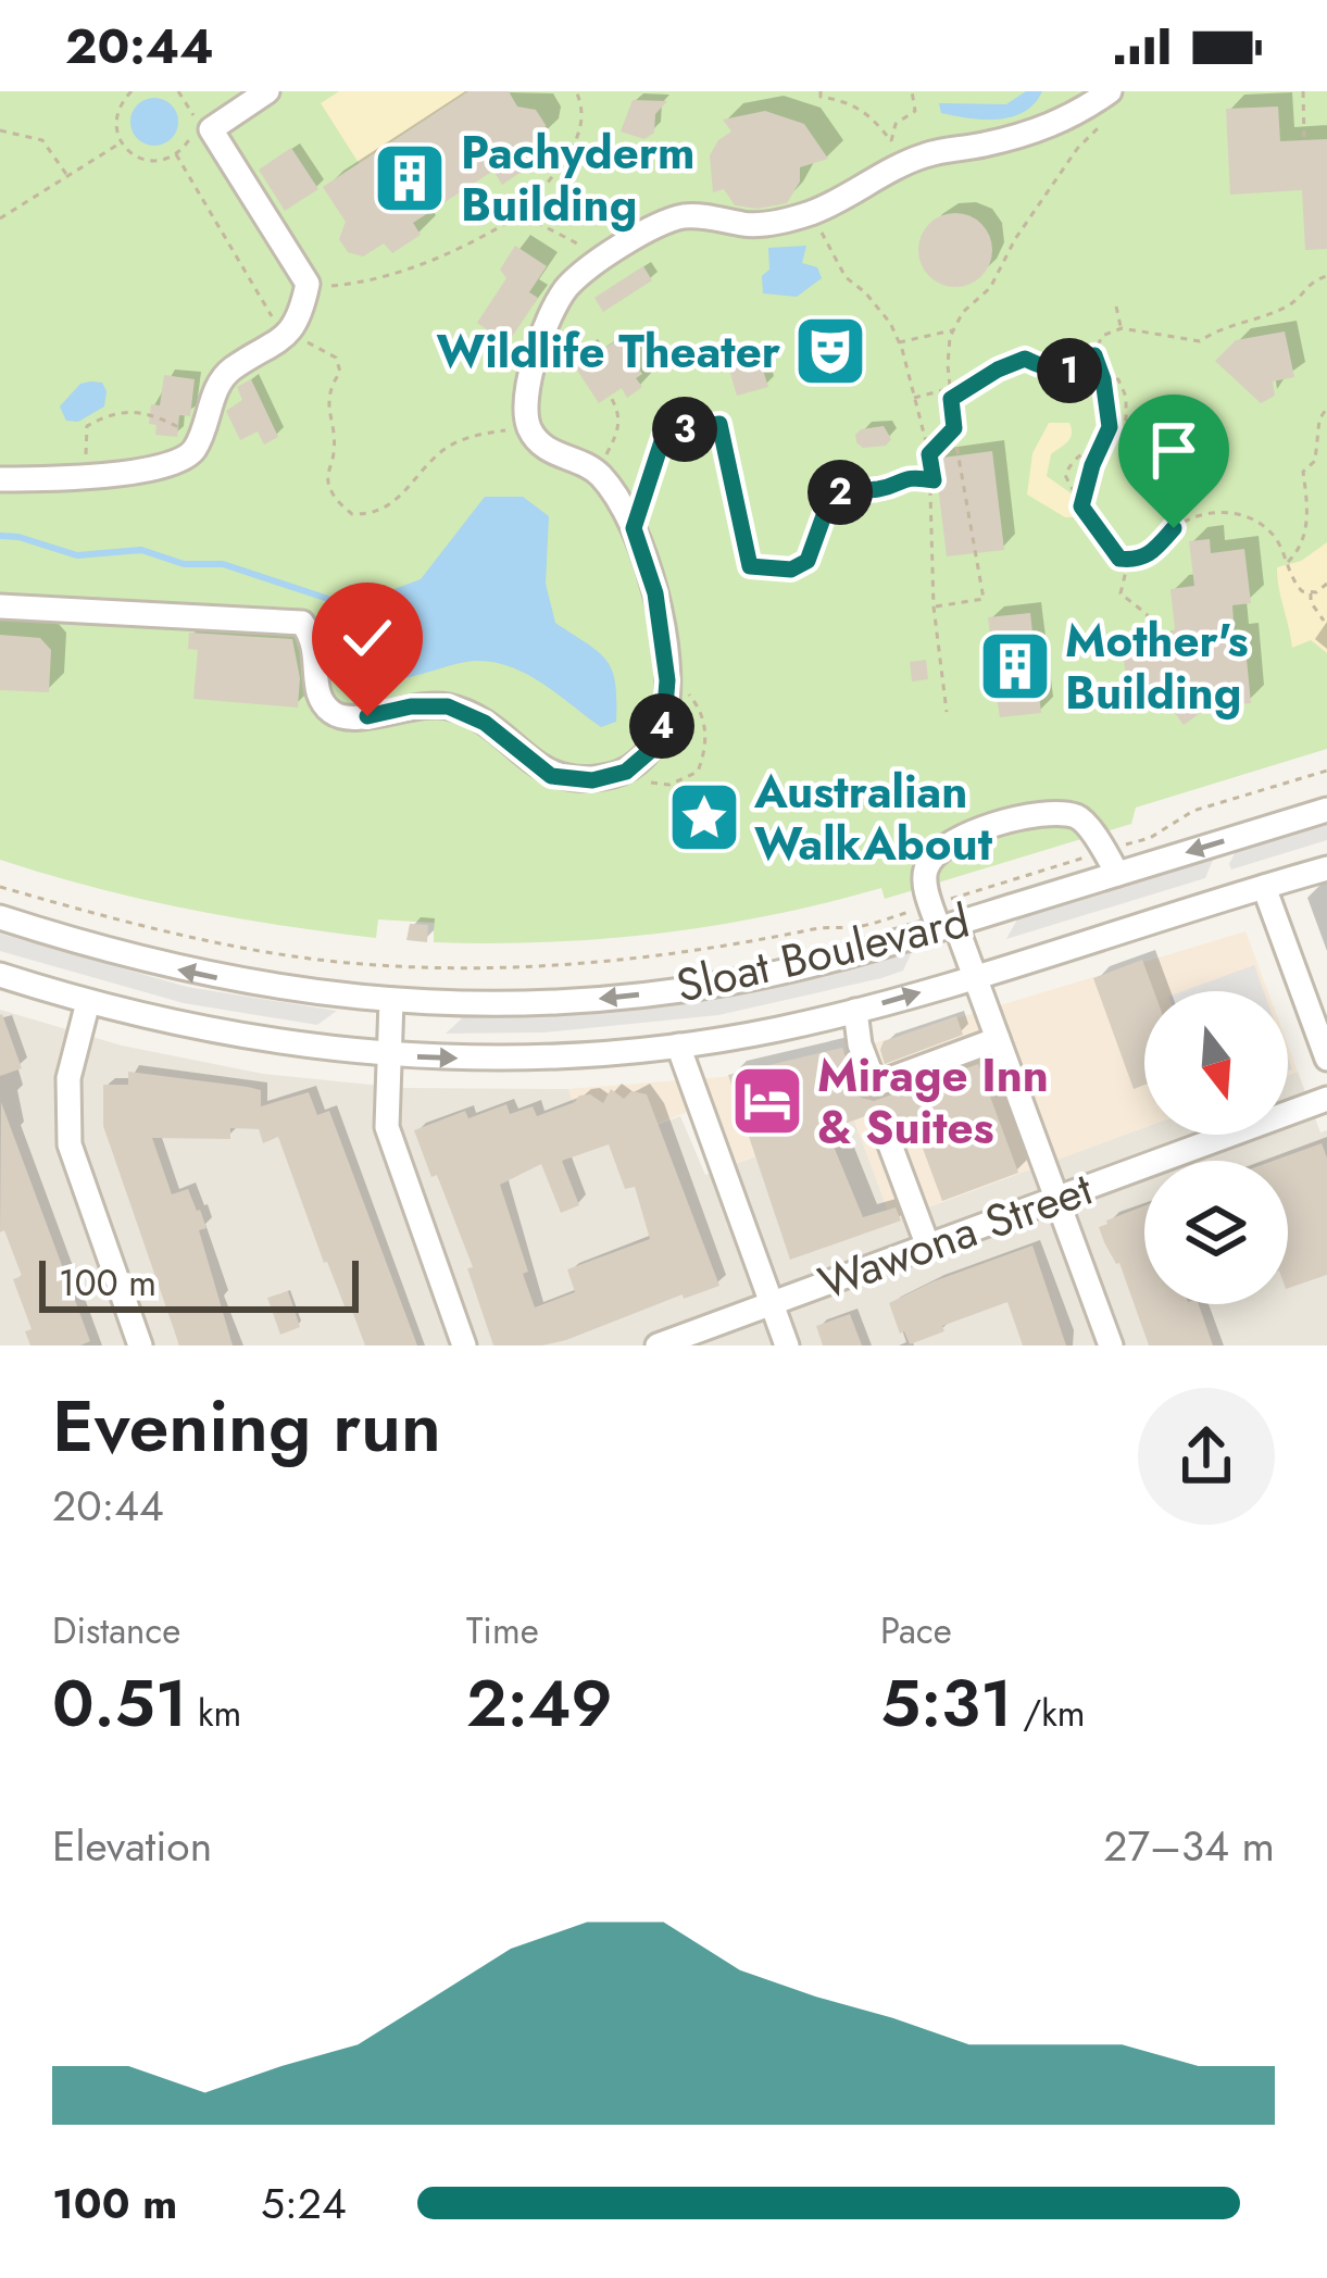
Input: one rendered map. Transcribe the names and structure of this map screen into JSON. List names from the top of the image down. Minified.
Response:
{"streets":{"street":["Sloat Boulevard","Wawona Street"]},"places":{"building":["Pachyderm Building","Mother's Building"],"theatre":["Wildlife Theater"],"place":["Australian WalkAbout"],"hotel":["Mirage Inn & Suites"]},"scale_bar":"100 m","north":"bottom","page":{"status":"20:44","pins":["1","3","2","4"],"scale":"100 m","heading":["Evening run","20:44"],"stats":[["Distance","0.51 km"],["Time","2:49"],["Pace","5:31 /km"]],"chart":["Elevation","27–34 m"],"list":[{"name":"100 m","note":"5:24"}]}}
